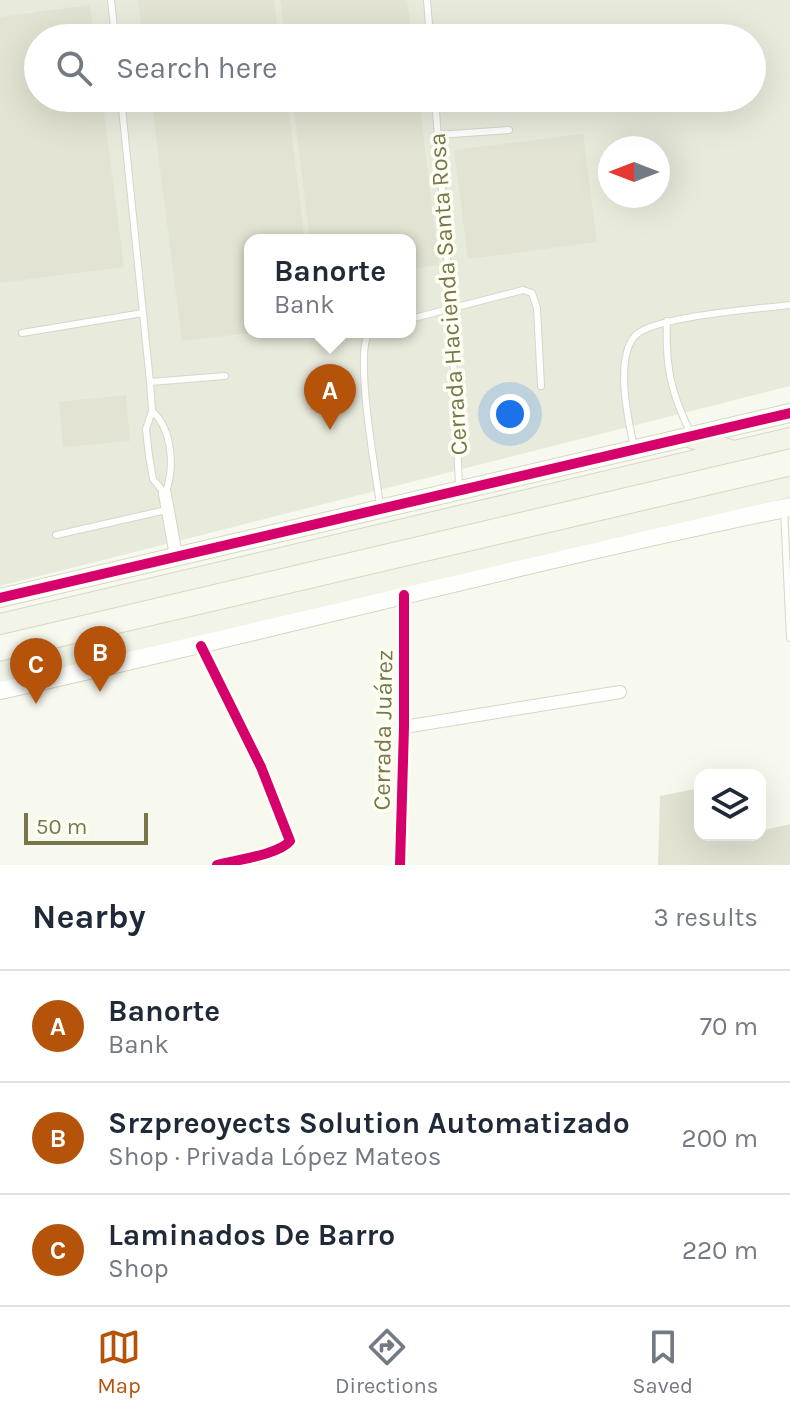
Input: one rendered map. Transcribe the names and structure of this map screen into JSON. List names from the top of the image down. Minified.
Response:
{"streets":{"street":["Cerrada Juárez"],"lane":["Cerrada Hacienda Santa Rosa"]},"scale_bar":"50 m","north":"left","page":{"search":"Search here","popup":["Banorte","Bank"],"pins":["A","B","C"],"scale":"50 m","heading":["Nearby","3 results"],"list":[{"mark":"A","name":"Banorte","note":"Bank","value":"70 m"},{"mark":"B","name":"Srzpreoyects Solution Automatizado","note":"Shop · Privada López Mateos","value":"200 m"},{"mark":"C","name":"Laminados De Barro","note":"Shop","value":"220 m"}],"nav":["Map","Directions","Saved"]}}
